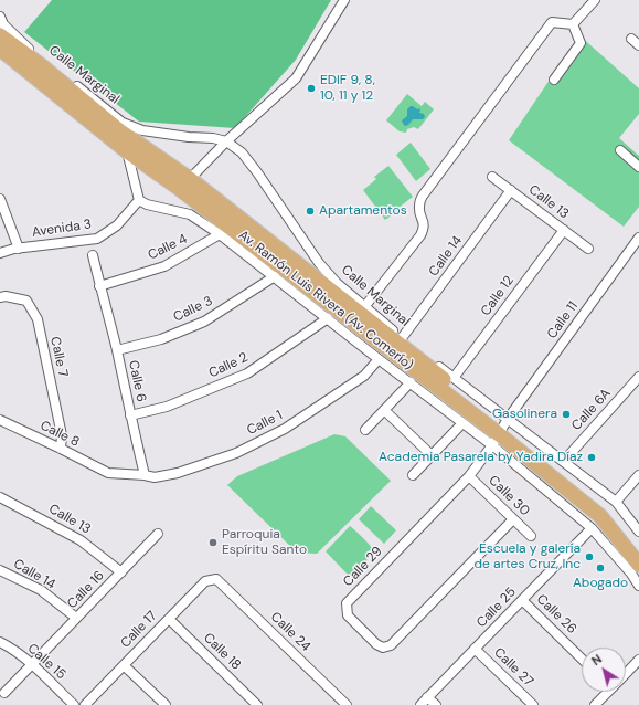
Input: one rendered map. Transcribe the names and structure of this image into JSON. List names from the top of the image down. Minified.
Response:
{"streets":{"highway":["Av. Ramón Luis Rivera (Av. Comerío)"],"street":["Calle Marginal","Calle 13","Avenida 3","Calle 4","Calle 14","Calle 12","Calle 3","Calle 11","Calle 7","Calle 2","Calle 6","Calle 6A","Calle 1","Calle 8","Calle 30","Calle 29","Calle 16","Calle 25","Calle 26","Calle 17","Calle 24","Calle 18","Calle 15","Calle 27"]},"crossings":[["Calle Marginal","Avenida 3"],["Calle Marginal","Calle 4"],["Calle Marginal","Calle 14"],["Calle Marginal","Calle 12"],["Calle Marginal","Av. Ramón Luis Rivera (Av. Comerío)"],["Calle Marginal","Calle 3"],["Calle Marginal","Calle 11"],["Calle Marginal","Calle 2"],["Calle Marginal","Calle 6A"],["Calle Marginal","Calle 1"],["Calle Marginal","Calle 29"],["Calle Marginal","Calle 25"],["Calle 13","Calle 14"],["Calle 13","Calle 12"],["Calle 13","Calle 16"],["Calle 4","Calle 6"],["Calle 14","Calle 16"],["Av. Ramón Luis Rivera (Av. Comerío)","Calle 11"],["Av. Ramón Luis Rivera (Av. Comerío)","Calle 29"],["Calle 3","Calle 6"],["Calle 11","Calle 29"],["Calle 7","Calle 8"],["Calle 2","Calle 6"],["Calle 6","Calle 1"],["Calle 6","Calle 8"],["Calle 1","Calle 8"],["Calle 30","Calle 29"],["Calle 16","Calle 15"],["Calle 25","Calle 26"],["Calle 25","Calle 27"],["Calle 17","Calle 24"],["Calle 17","Calle 18"]],"places":["EDIF 9, 8, 10, 11 y 12","Apartamentos","Gasolinera","Academia Pasarela by Yadira Díaz","Parroquia Espíritu Santo","Escuela y galería de artes Cruz, Inc","Abogado"],"north":"top left"}
